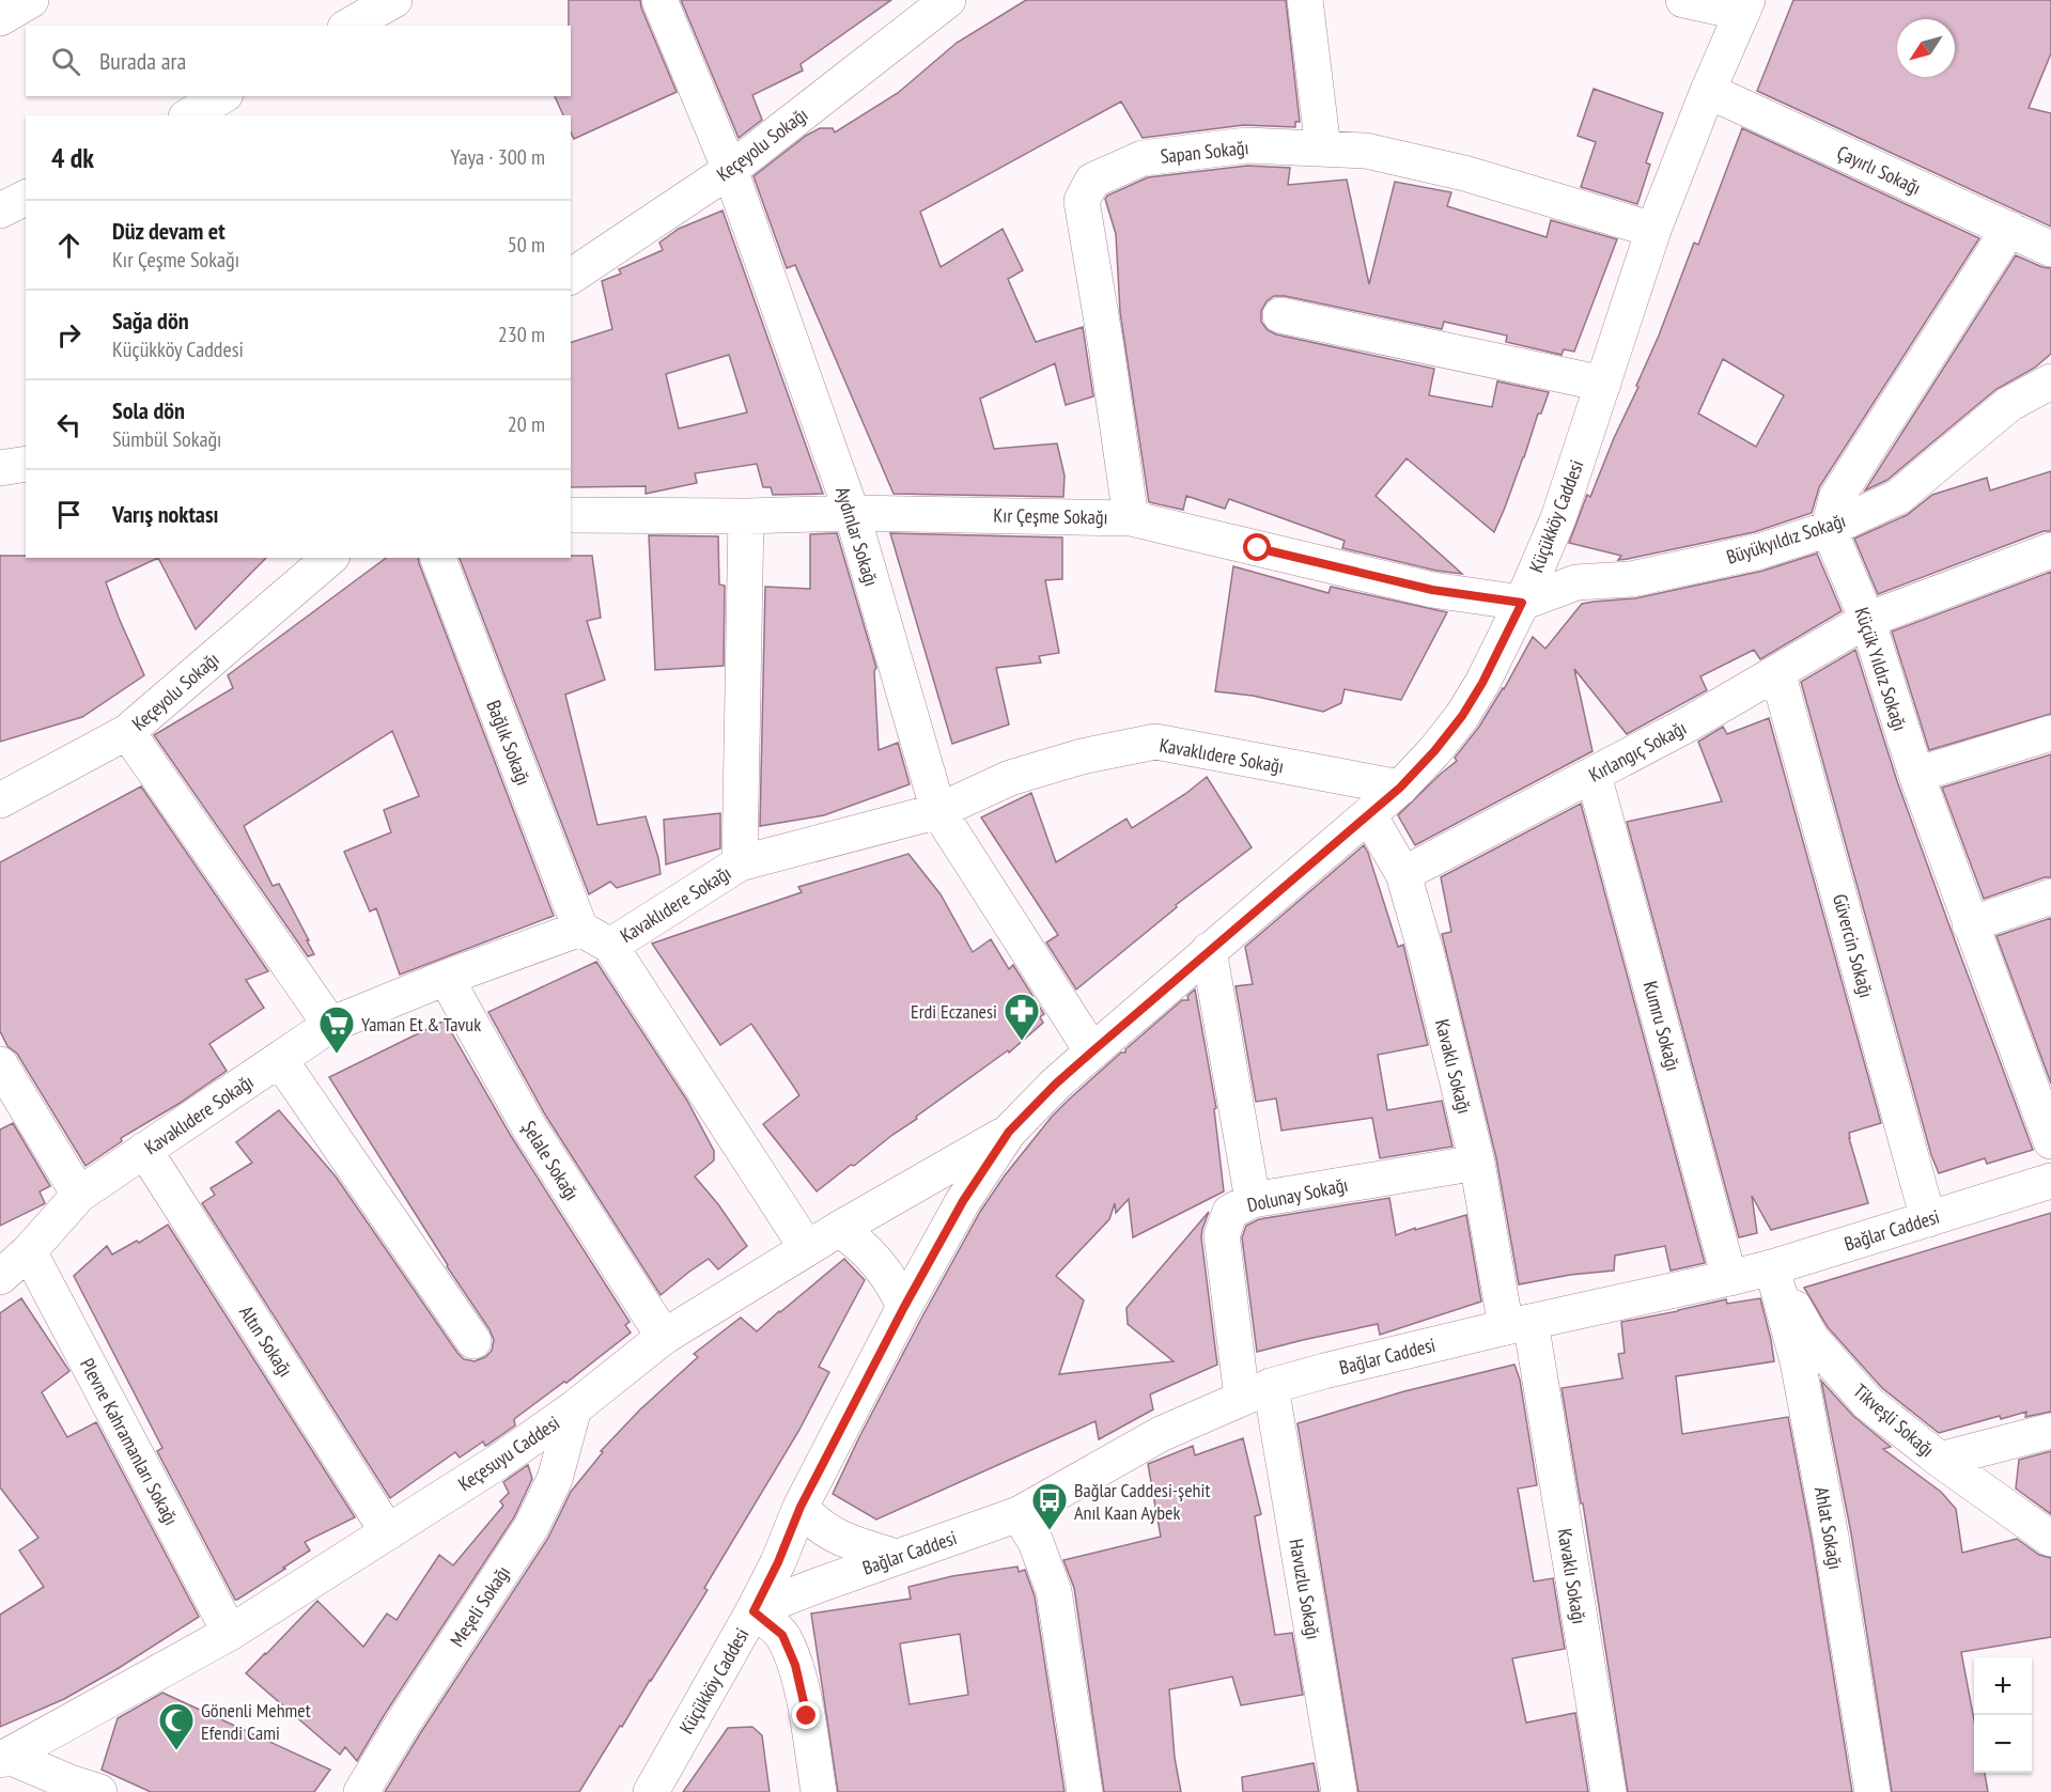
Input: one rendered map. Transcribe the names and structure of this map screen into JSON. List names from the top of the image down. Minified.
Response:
{"streets":{"street":["Keçeyolu Sokağı","Sapan Sokağı","Çayırlı Sokağı","Kır Çeşme Sokağı","Küçükköy Caddesi","Aydınlar Sokağı","Büyükyıldız Sokağı","Küçük Yıldız Sokağı","Bağlık Sokağı","Kırlangıç Sokağı","Kavaklıdere Sokağı","Güvercin Sokağı","Kumru Sokağı","Kavaklı Sokağı","Şelale Sokağı","Dolunay Sokağı","Bağlar Caddesi","Altın Sokağı","Tikveşli Sokağı","Plevne Kahramanları Sokağı","Keçesuyu Caddesi","Ahlat Sokağı","Havuzlu Sokağı","Meşeli Sokağı"]},"crossings":[["Keçeyolu Sokağı","Aydınlar Sokağı"],["Sapan Sokağı","Kır Çeşme Sokağı"],["Sapan Sokağı","Küçükköy Caddesi"],["Çayırlı Sokağı","Küçükköy Caddesi"],["Kır Çeşme Sokağı","Küçükköy Caddesi"],["Kır Çeşme Sokağı","Aydınlar Sokağı"],["Kır Çeşme Sokağı","Büyükyıldız Sokağı"],["Küçükköy Caddesi","Aydınlar Sokağı"],["Küçükköy Caddesi","Büyükyıldız Sokağı"],["Küçükköy Caddesi","Kavaklıdere Sokağı"],["Küçükköy Caddesi","Kavaklı Sokağı"],["Küçükköy Caddesi","Bağlar Caddesi"],["Küçükköy Caddesi","Keçesuyu Caddesi"],["Aydınlar Sokağı","Kavaklıdere Sokağı"],["Büyükyıldız Sokağı","Küçük Yıldız Sokağı"],["Küçük Yıldız Sokağı","Kırlangıç Sokağı"],["Bağlık Sokağı","Kavaklıdere Sokağı"],["Kırlangıç Sokağı","Güvercin Sokağı"],["Kırlangıç Sokağı","Kumru Sokağı"],["Kırlangıç Sokağı","Kavaklı Sokağı"],["Kavaklıdere Sokağı","Şelale Sokağı"],["Kavaklıdere Sokağı","Altın Sokağı"],["Kavaklıdere Sokağı","Plevne Kahramanları Sokağı"],["Güvercin Sokağı","Bağlar Caddesi"],["Kumru Sokağı","Bağlar Caddesi"],["Kavaklı Sokağı","Dolunay Sokağı"],["Kavaklı Sokağı","Bağlar Caddesi"],["Şelale Sokağı","Keçesuyu Caddesi"],["Dolunay Sokağı","Bağlar Caddesi"],["Dolunay Sokağı","Havuzlu Sokağı"],["Bağlar Caddesi","Tikveşli Sokağı"],["Bağlar Caddesi","Ahlat Sokağı"],["Bağlar Caddesi","Havuzlu Sokağı"],["Altın Sokağı","Keçesuyu Caddesi"],["Tikveşli Sokağı","Ahlat Sokağı"],["Plevne Kahramanları Sokağı","Keçesuyu Caddesi"],["Keçesuyu Caddesi","Meşeli Sokağı"]],"places":{"pharmacy":["Erdi Eczanesi"],"supermarket":["Yaman Et & Tavuk"],"bus stop":["Bağlar Caddesi-şehit Anıl Kaan Aybek"],"mosque":["Gönenli Mehmet Efendi Cami"]},"north":"bottom left","page":{"search":"Burada ara","heading":["4 dk","Yaya · 300 m"],"list":[["Düz devam et","Kır Çeşme Sokağı","50 m"],["Sağa dön","Küçükköy Caddesi","230 m"],["Sola dön","Sümbül Sokağı","20 m"],"Varış noktası"],"map_buttons":["+","−"]}}
